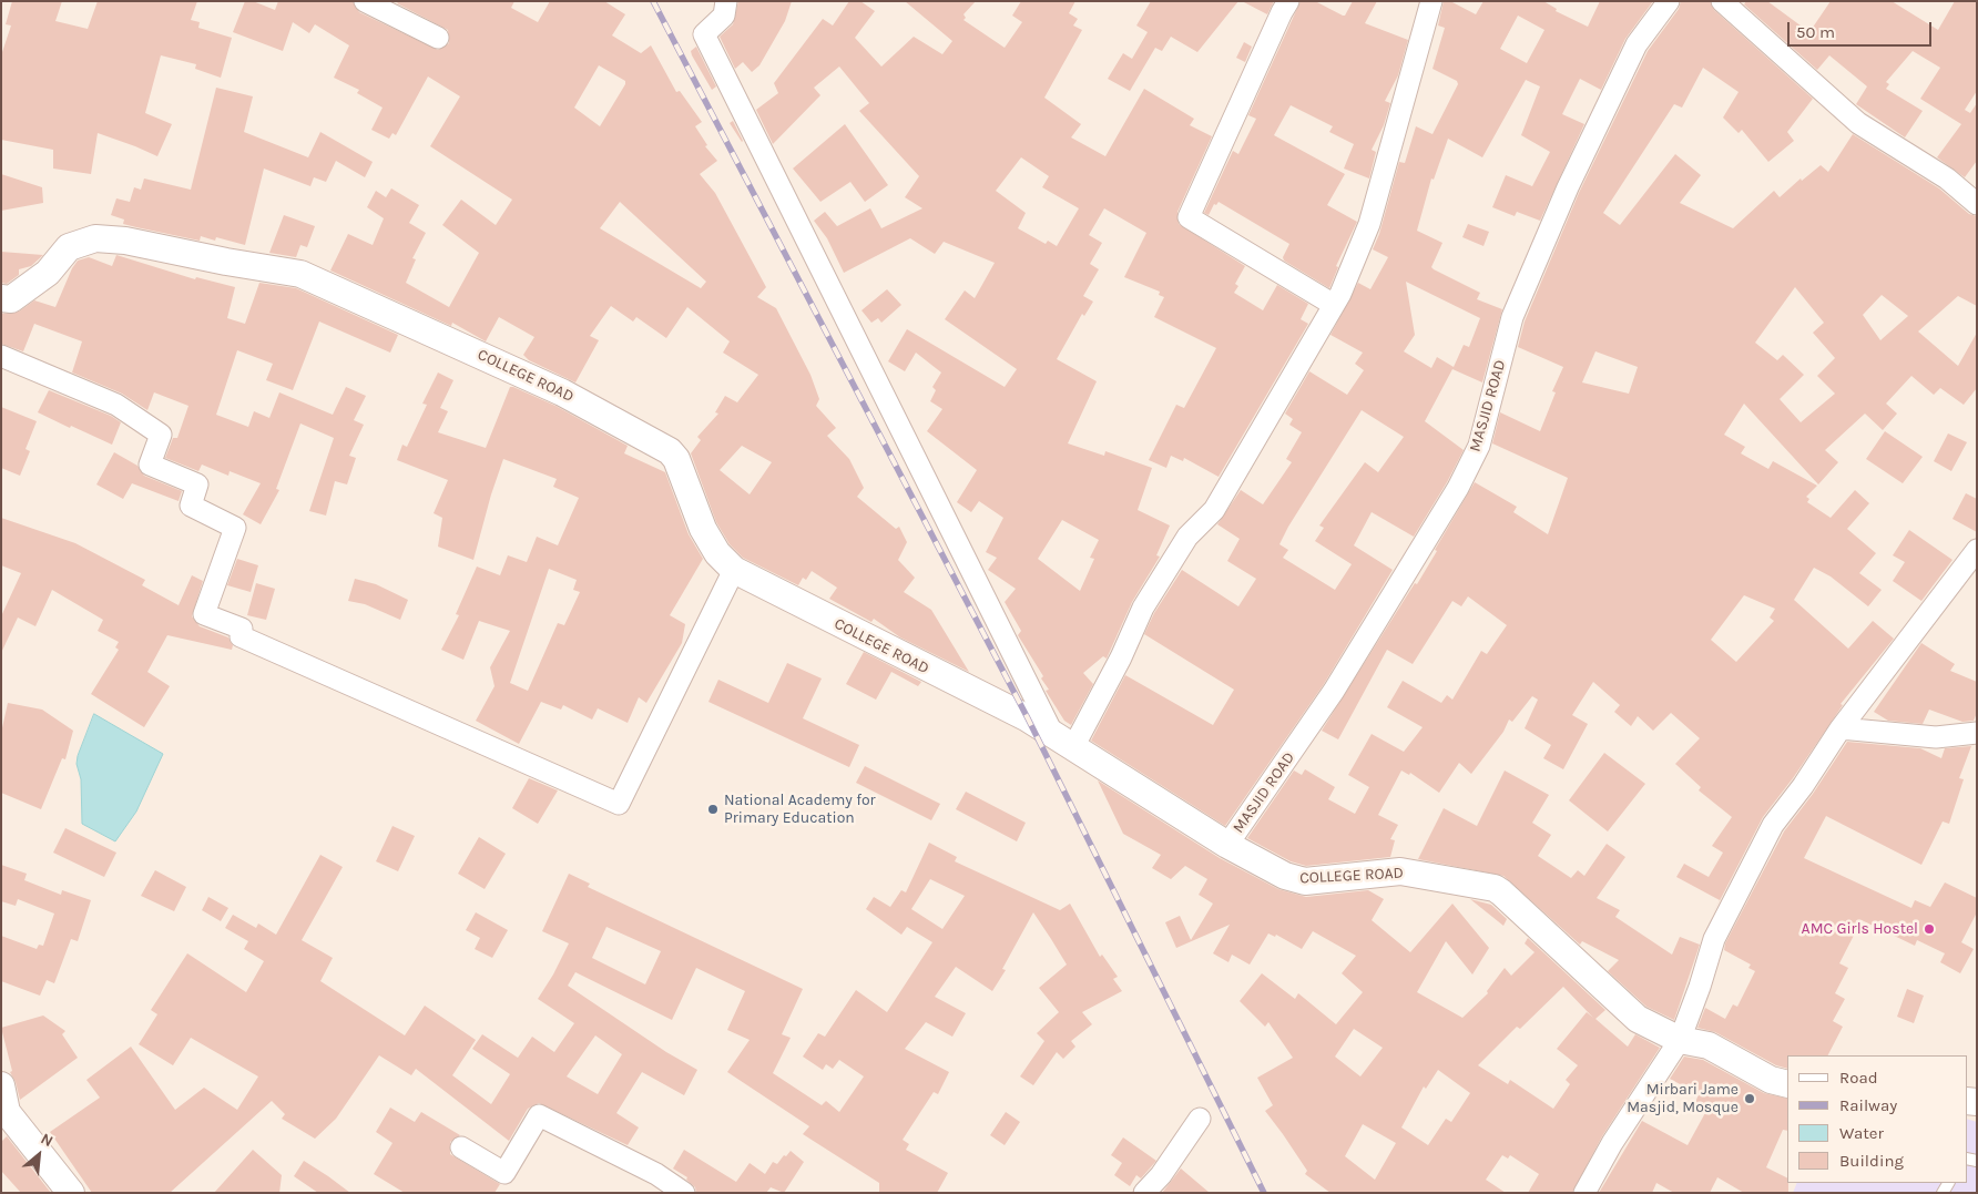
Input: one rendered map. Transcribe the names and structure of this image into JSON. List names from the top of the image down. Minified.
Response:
{"streets":{"street":["COLLEGE ROAD","MASJID ROAD"]},"crossings":[["COLLEGE ROAD","MASJID ROAD"]],"places":["National Academy for Primary Education","AMC Girls Hostel","Mirbari Jame Masjid, Mosque"],"legend":["Road","Railway","Water","Building"],"scale_bar":"50 m","north":"top right"}
